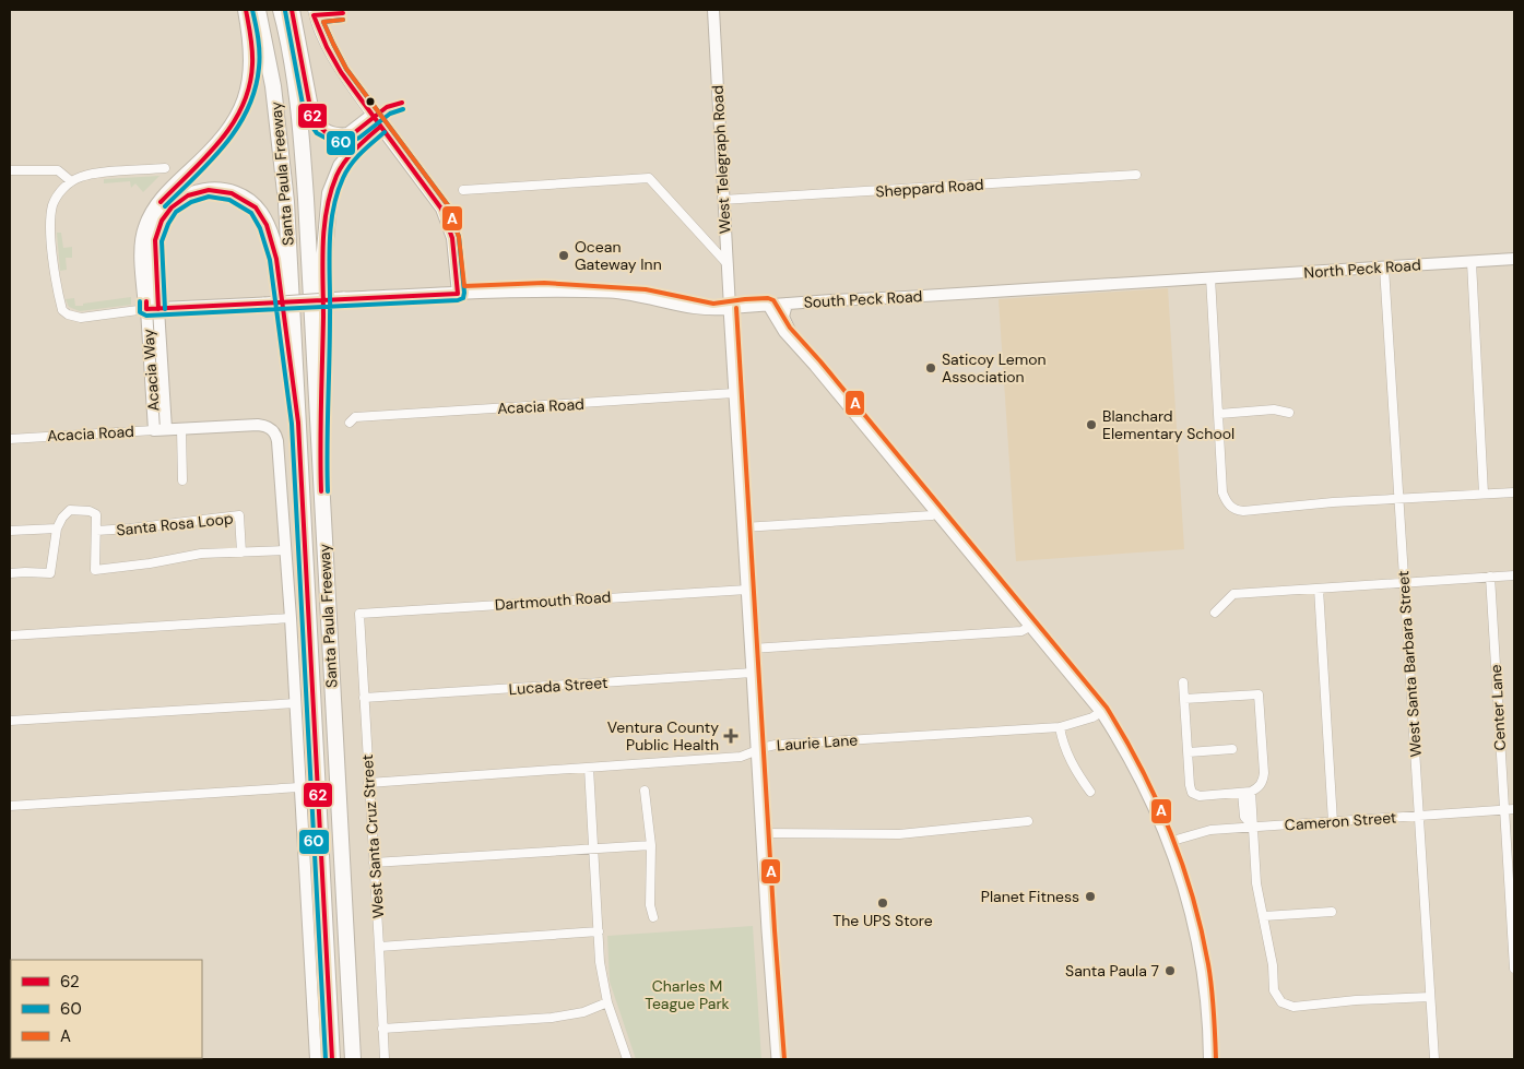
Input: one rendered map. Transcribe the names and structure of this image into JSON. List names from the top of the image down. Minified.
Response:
{"streets":{"highway":["Santa Paula Freeway"],"main road":["South Peck Road"],"street":["West Telegraph Road","Sheppard Road","North Peck Road","Acacia Way","Acacia Road","Santa Rosa Loop","Dartmouth Road","West Santa Barbara Street","Lucada Street","Center Lane","Laurie Lane","Cameron Street","West Santa Cruz Street"]},"crossings":[["West Telegraph Road","Sheppard Road"],["West Telegraph Road","South Peck Road"],["North Peck Road","South Peck Road"],["North Peck Road","West Santa Barbara Street"],["South Peck Road","Acacia Way"],["Acacia Way","Acacia Road"],["Acacia Road","Santa Rosa Loop"],["Dartmouth Road","West Santa Cruz Street"],["West Santa Barbara Street","Cameron Street"],["Lucada Street","West Santa Cruz Street"],["Center Lane","Cameron Street"],["Laurie Lane","West Santa Cruz Street"]],"parks":["Charles M Teague Park"],"places":{"other":["Ocean Gateway Inn","Saticoy Lemon Association","Blanchard Elementary School","Planet Fitness","The UPS Store","Santa Paula 7"],"health":["Ventura County Public Health"]},"lines":["transit line 62","transit line 60","transit line A"],"legend":["62","60","A"]}
